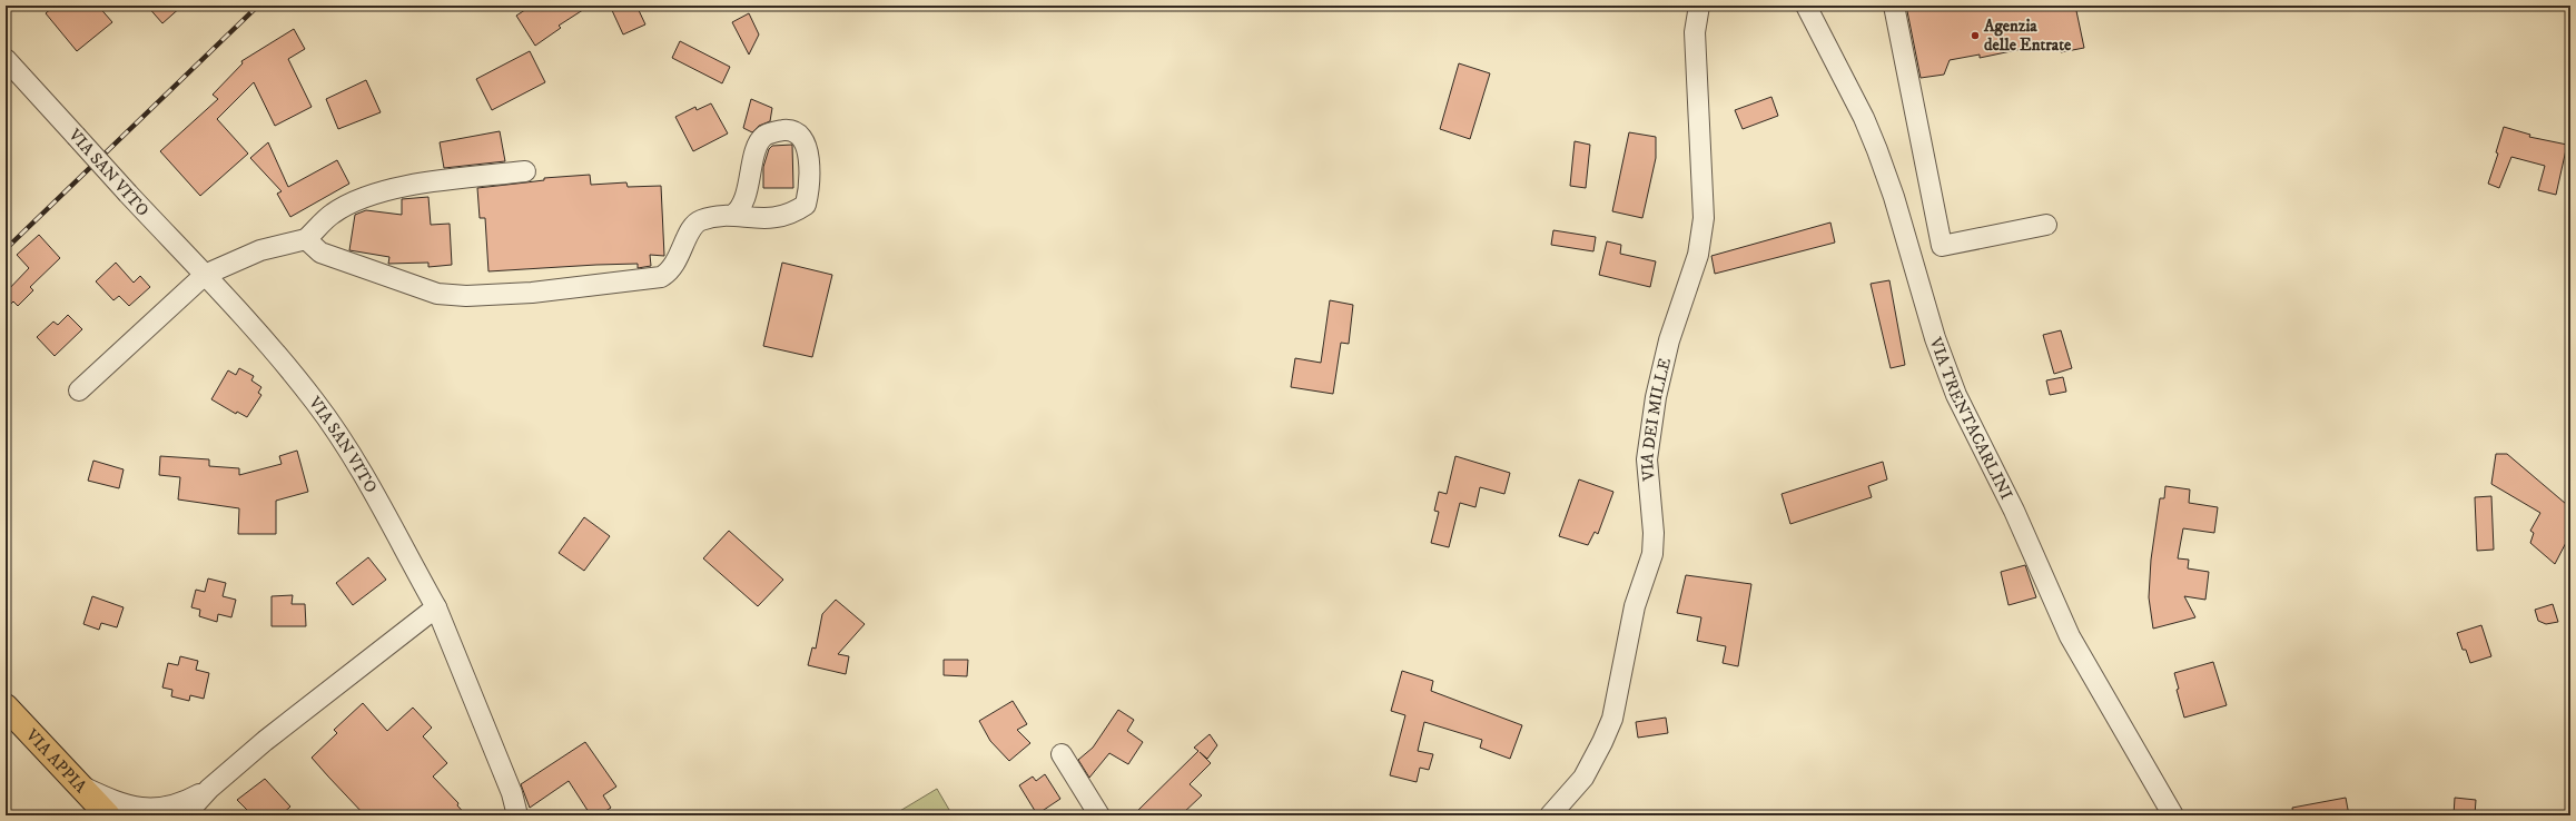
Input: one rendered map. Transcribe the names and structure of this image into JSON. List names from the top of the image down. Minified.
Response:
{"streets":{"main road":["VIA APPIA"],"street":["VIA SAN VITO","VIA TRENTACARLINI","VIA DEI MILLE"]},"places":["Agenzia delle Entrate"]}
